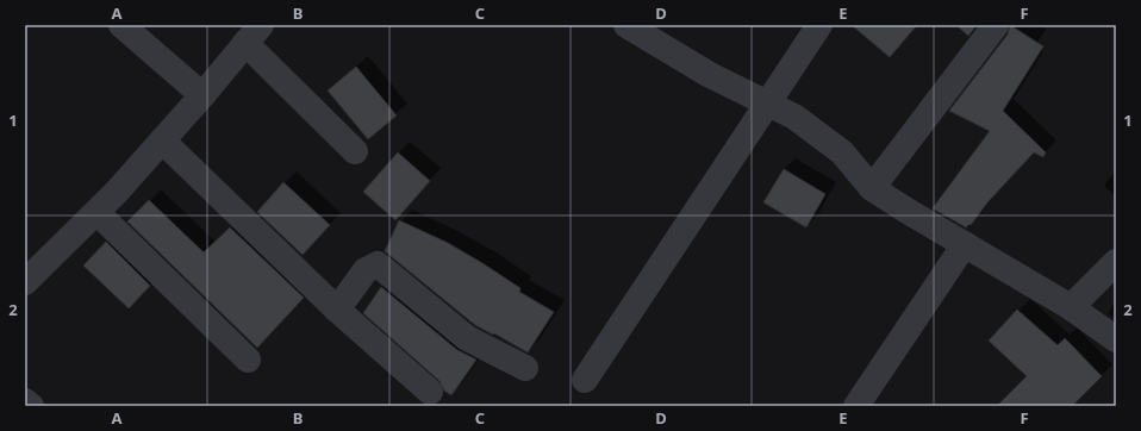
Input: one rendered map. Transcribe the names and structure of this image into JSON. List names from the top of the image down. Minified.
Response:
{"grid":{"columns":["A","B","C","D","E","F"],"rows":["1","2"]}}
